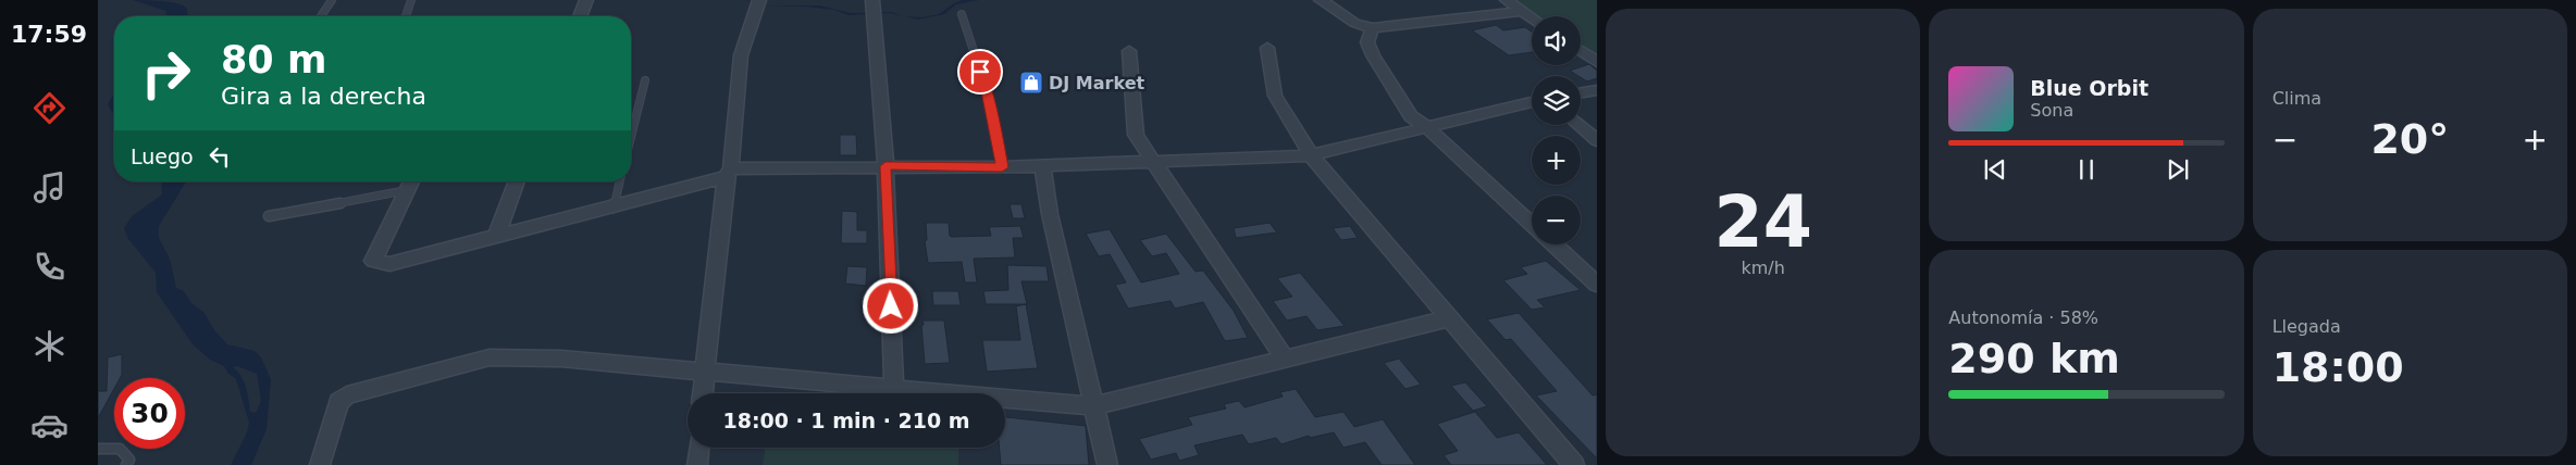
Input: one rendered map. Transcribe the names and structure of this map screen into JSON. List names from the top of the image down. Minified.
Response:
{"places":{"shop":["DJ Market"]},"page":{"tabs":"17:59","tile":[["24","km/h"],"Clima",["Autonomía · 58%","290 km"],["Llegada","18:00"]],"map_buttons":["+","−"],"turn":["80 m","Gira a la derecha"],"song":["Blue Orbit","Sona"],"heat":["−","20°","+"],"then":"Luego","limit":"30","trip":"18:00 · 1 min · 210 m"}}
